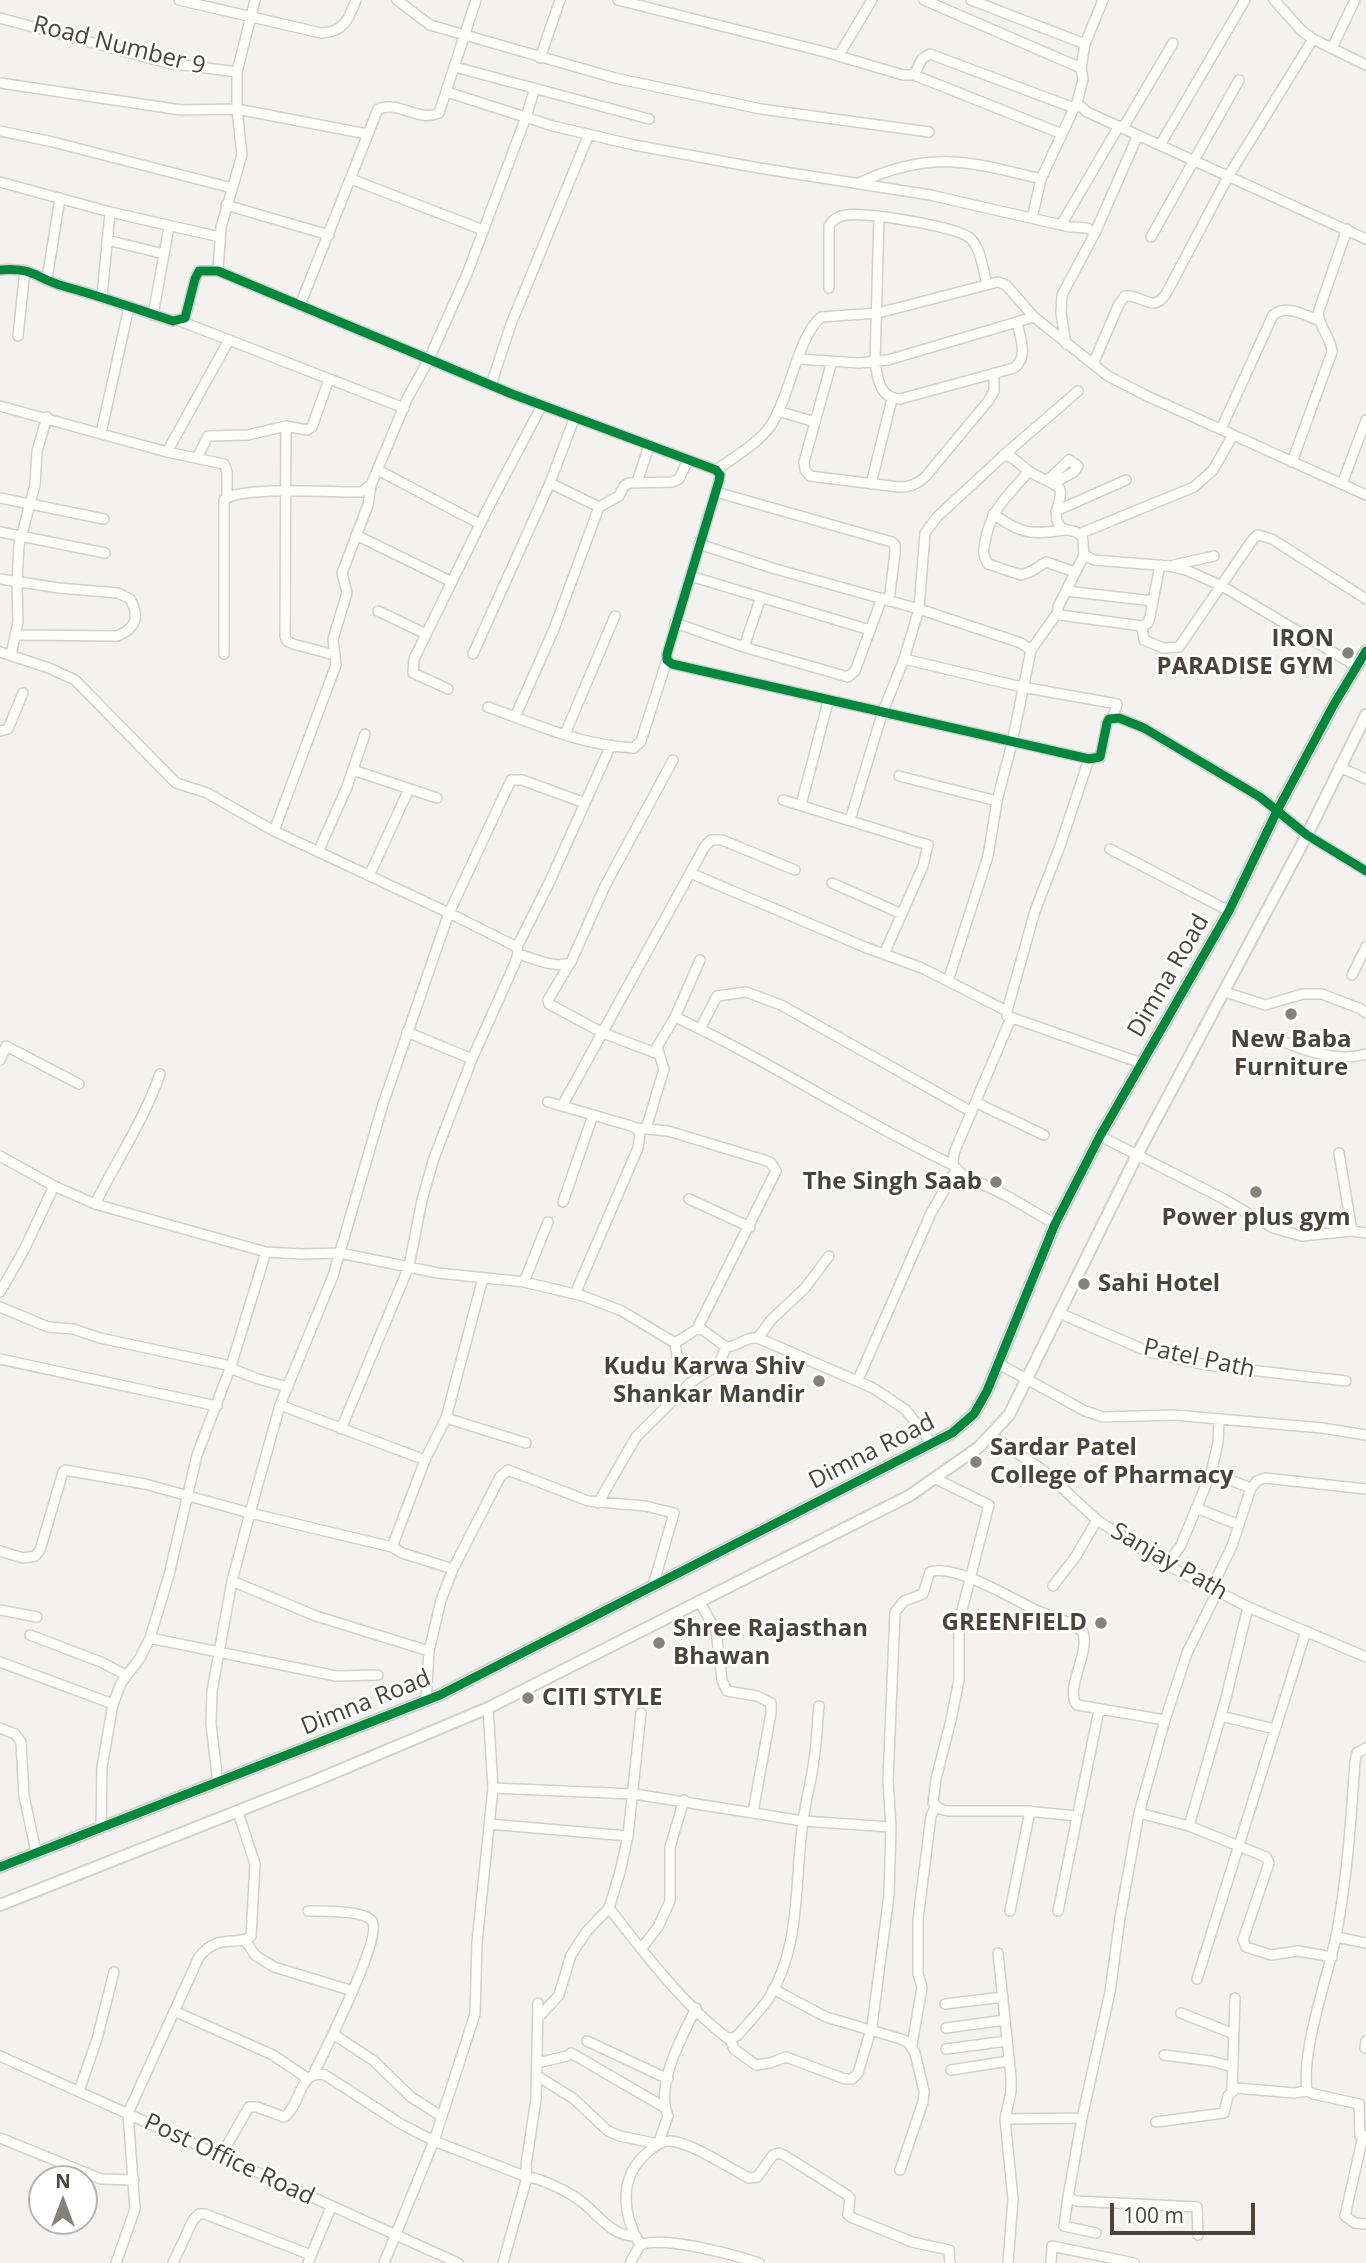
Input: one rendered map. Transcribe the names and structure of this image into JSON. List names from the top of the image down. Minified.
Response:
{"streets":{"street":["Road Number 9","Dimna Road","Patel Path","Sanjay Path","Post Office Road"]},"places":["IRON PARADISE GYM","New Baba Furniture","The Singh Saab","Power plus gym","Sahi Hotel","Kudu Karwa Shiv Shankar Mandir","Sardar Patel College of Pharmacy","GREENFIELD","Shree Rajasthan Bhawan","CITI STYLE"],"scale_bar":"100 m","north":"top"}
